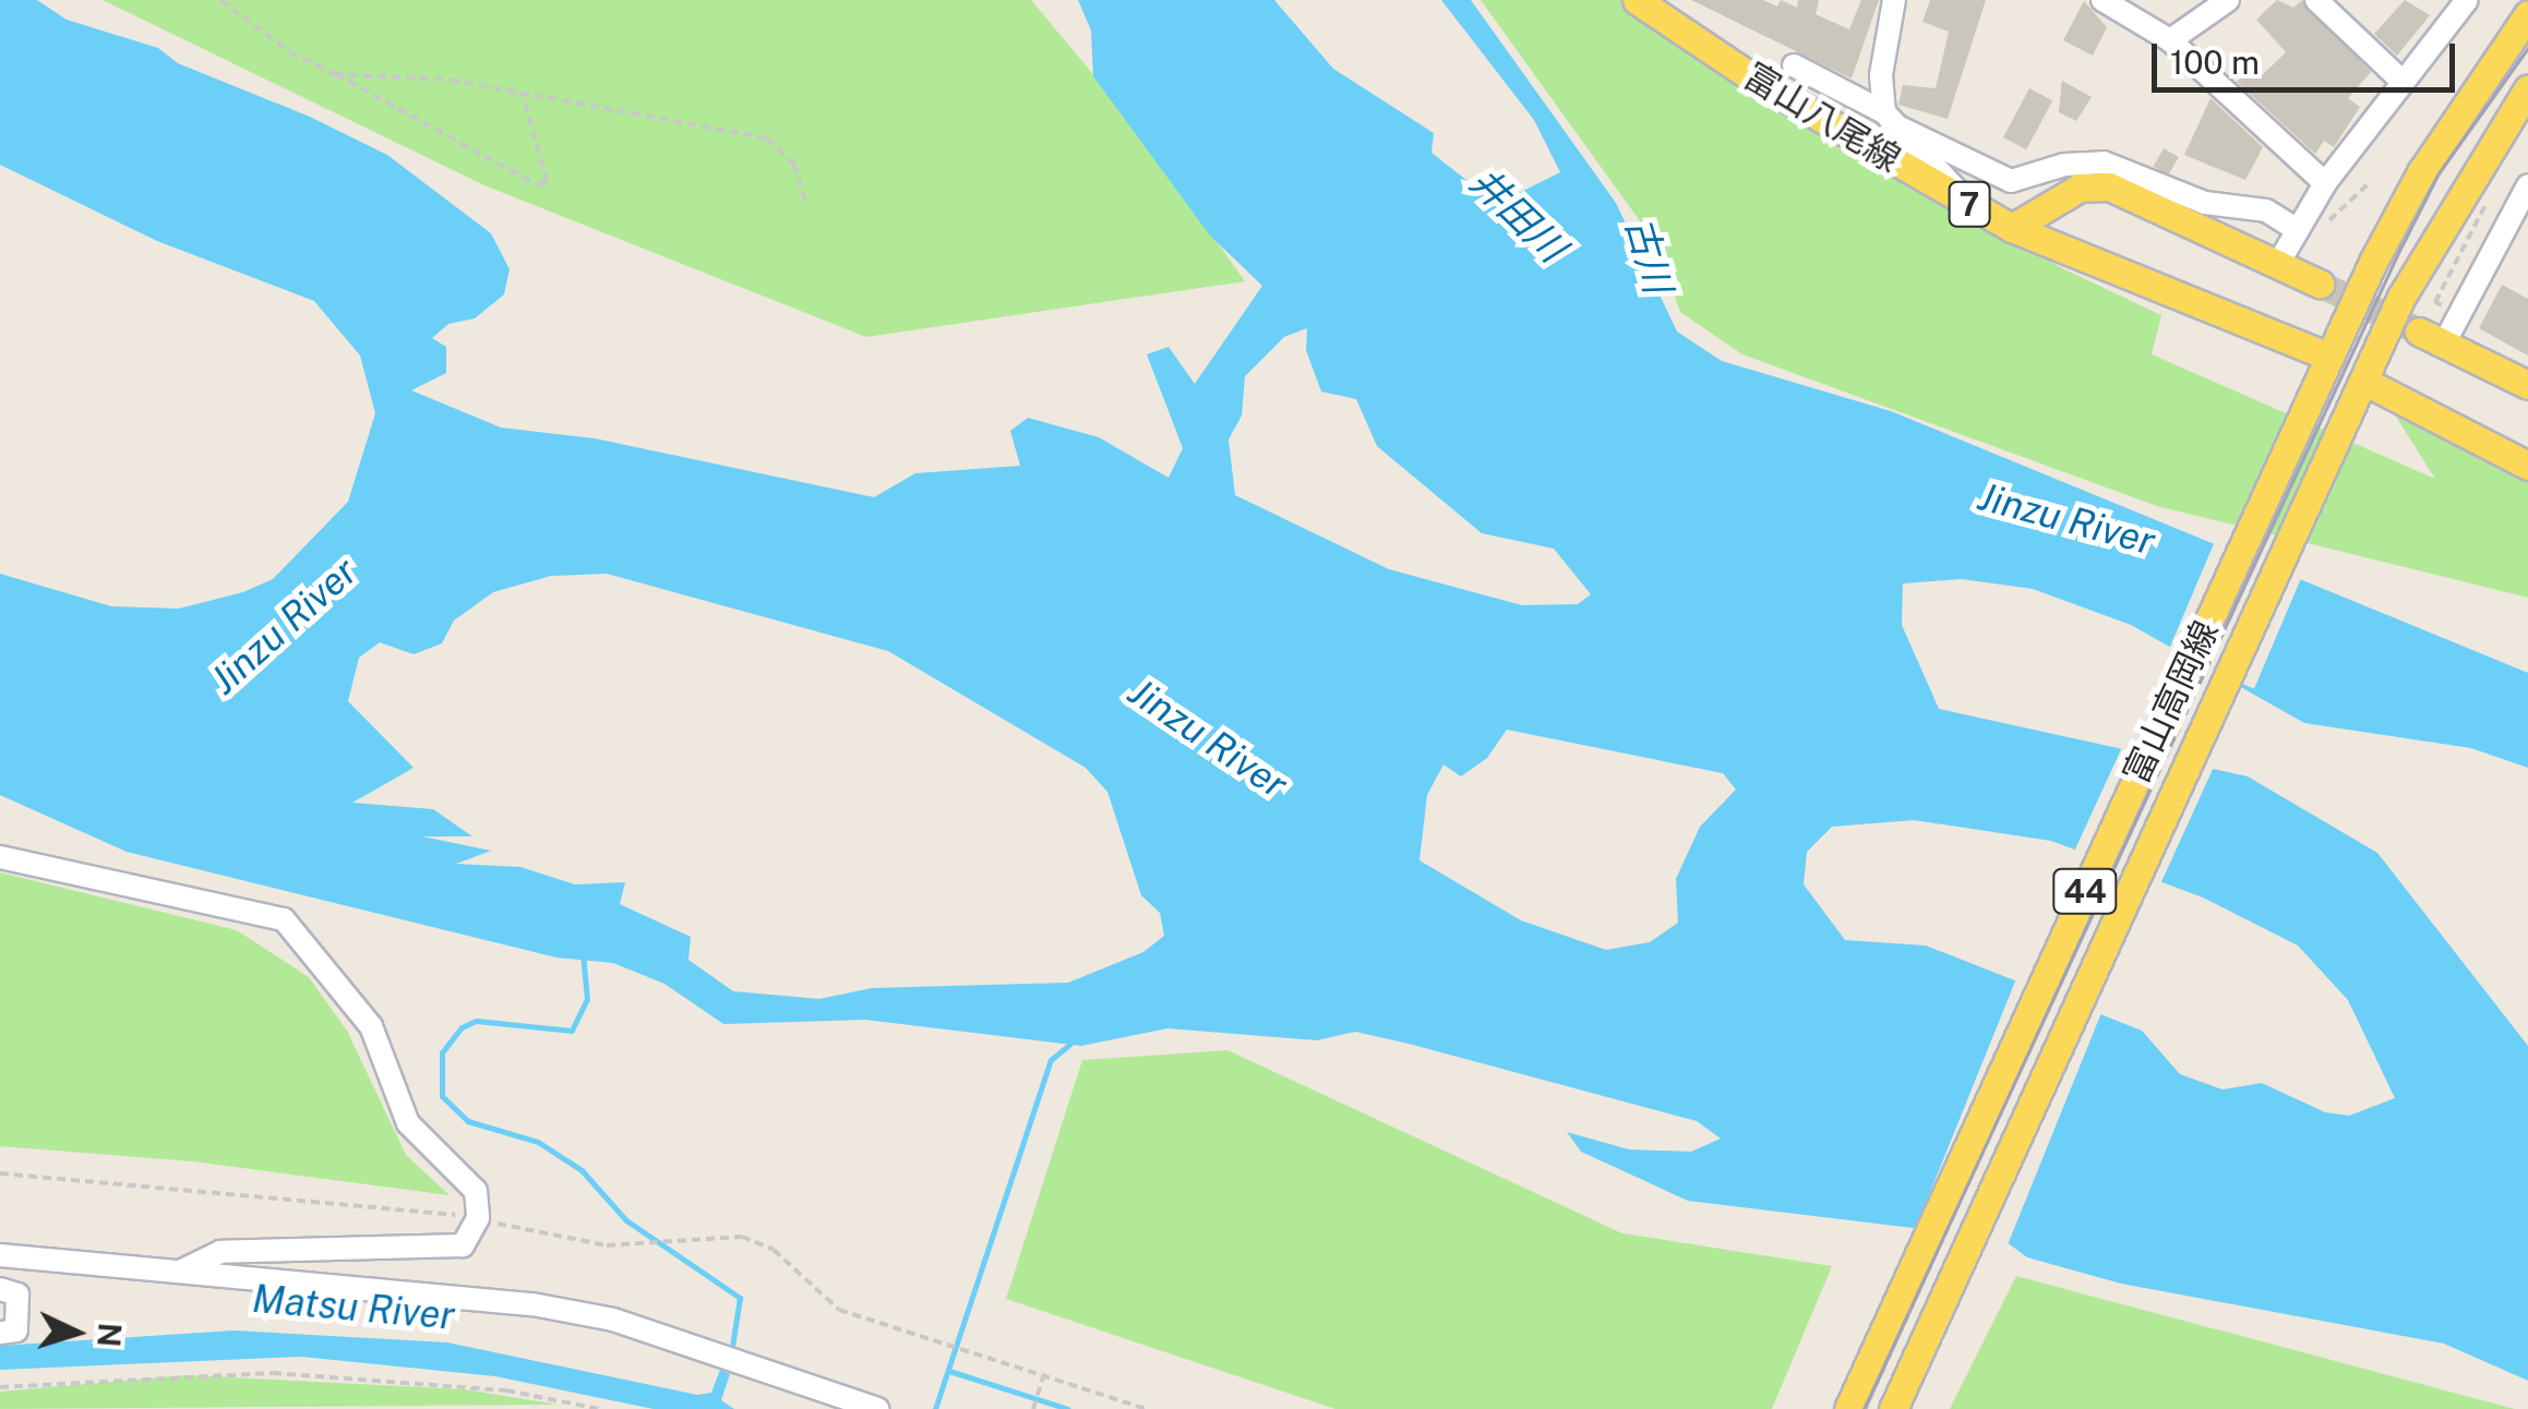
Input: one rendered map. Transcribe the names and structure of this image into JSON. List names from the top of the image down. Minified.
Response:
{"streets":{"main road":["富山八尾線","7","富山高岡線","44"]},"crossings":[["富山八尾線","7"],["富山八尾線","富山高岡線"]],"water":["井田川","古川","Jinzu River","Matsu River"],"scale_bar":"100 m","north":"right"}
